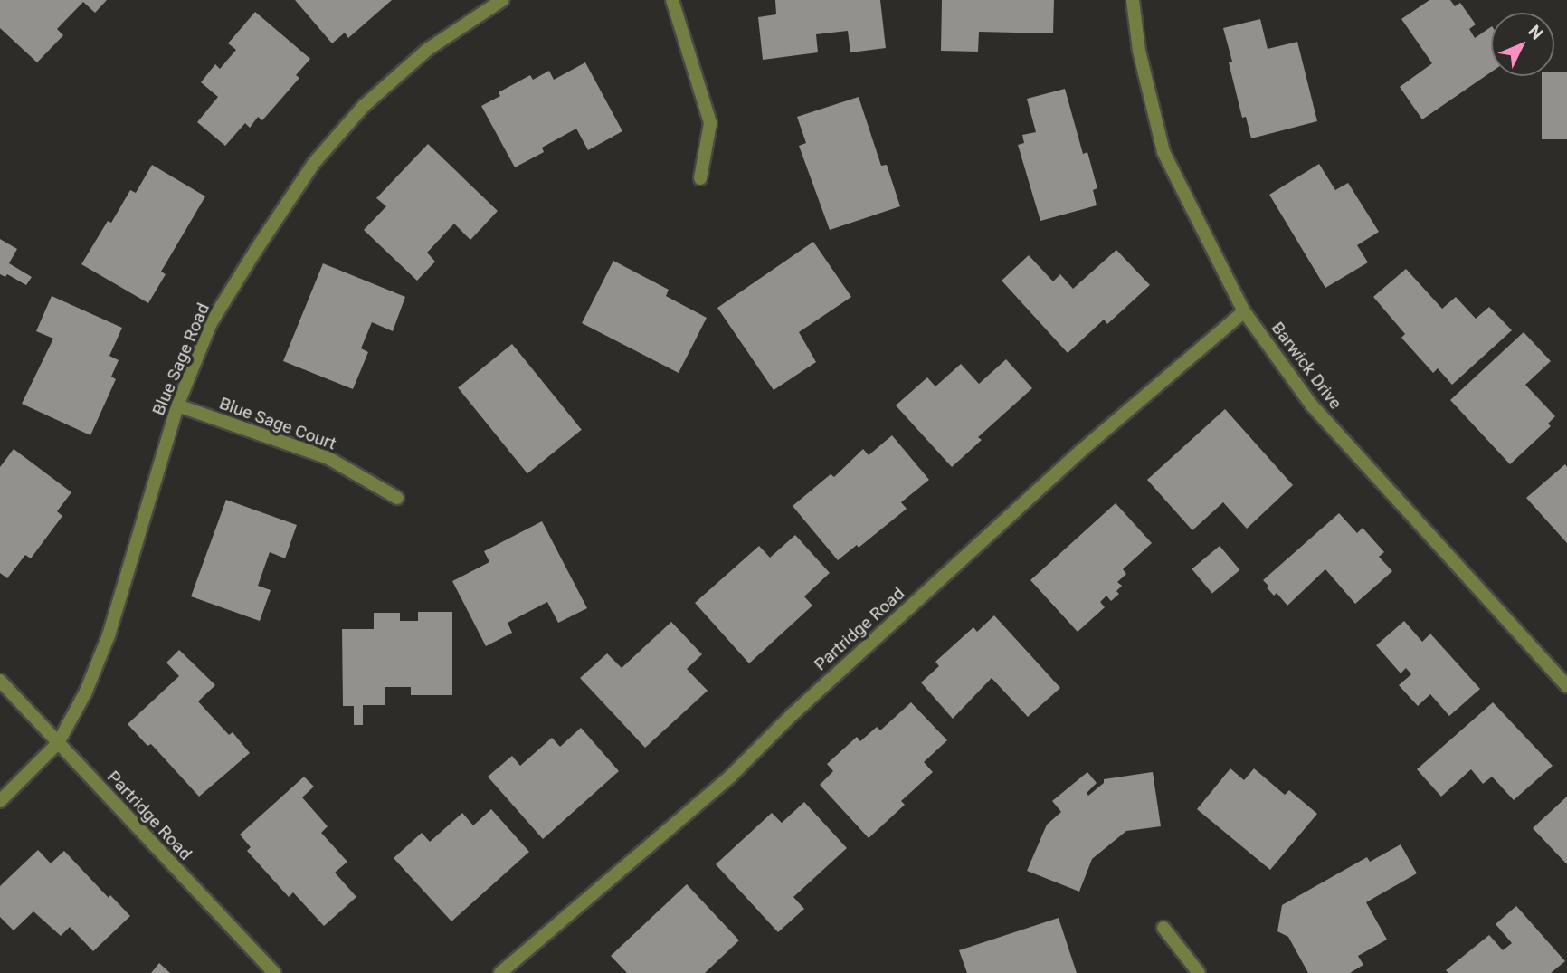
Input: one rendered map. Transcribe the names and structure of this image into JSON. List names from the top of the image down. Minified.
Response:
{"streets":{"street":["Blue Sage Road","Barwick Drive","Blue Sage Court","Partridge Road"]},"crossings":[["Blue Sage Road","Blue Sage Court"],["Blue Sage Road","Partridge Road"],["Barwick Drive","Partridge Road"]],"north":"top right"}
